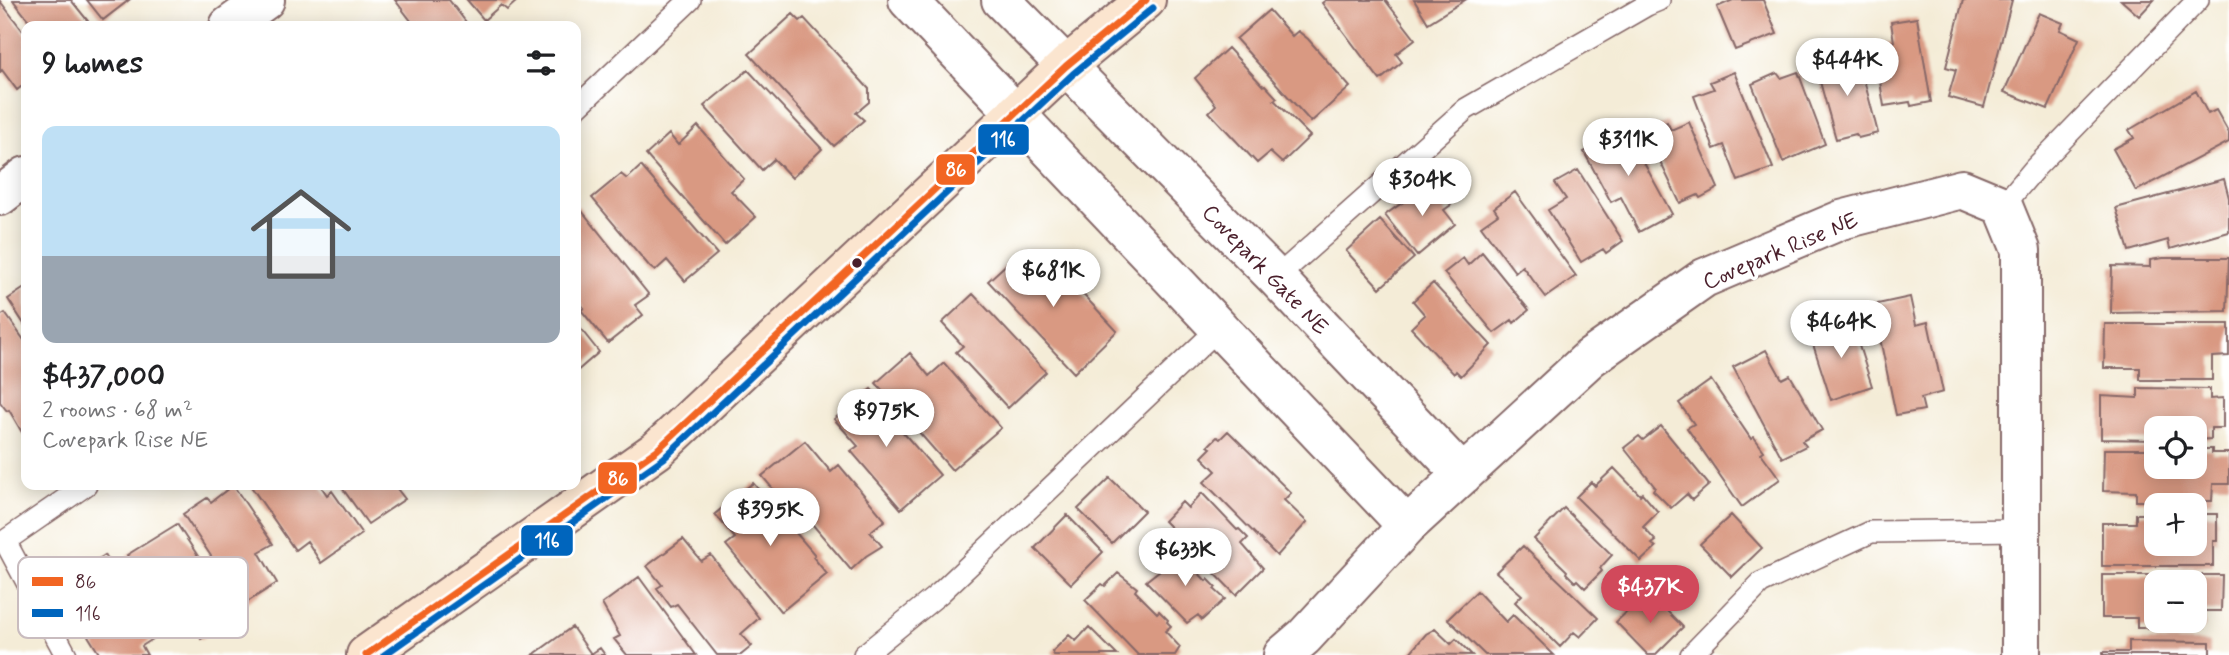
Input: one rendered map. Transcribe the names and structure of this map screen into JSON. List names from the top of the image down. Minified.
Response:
{"streets":{"street":["Covepark Rise NE","Covepark Gate NE"]},"crossings":[["Covepark Rise NE","Covepark Gate NE"]],"lines":["transit line 86","transit line 116"],"legend":["86","116"],"page":{"heading":"9 homes","price":["$444K","$311K","$304K","$681K","$464K","$975K","$395K","$633K","$437K"],"list":[{"name":"$437,000","note":"2 rooms · 68 m² · Covepark Rise NE"}],"map_buttons":["+","−"]}}
